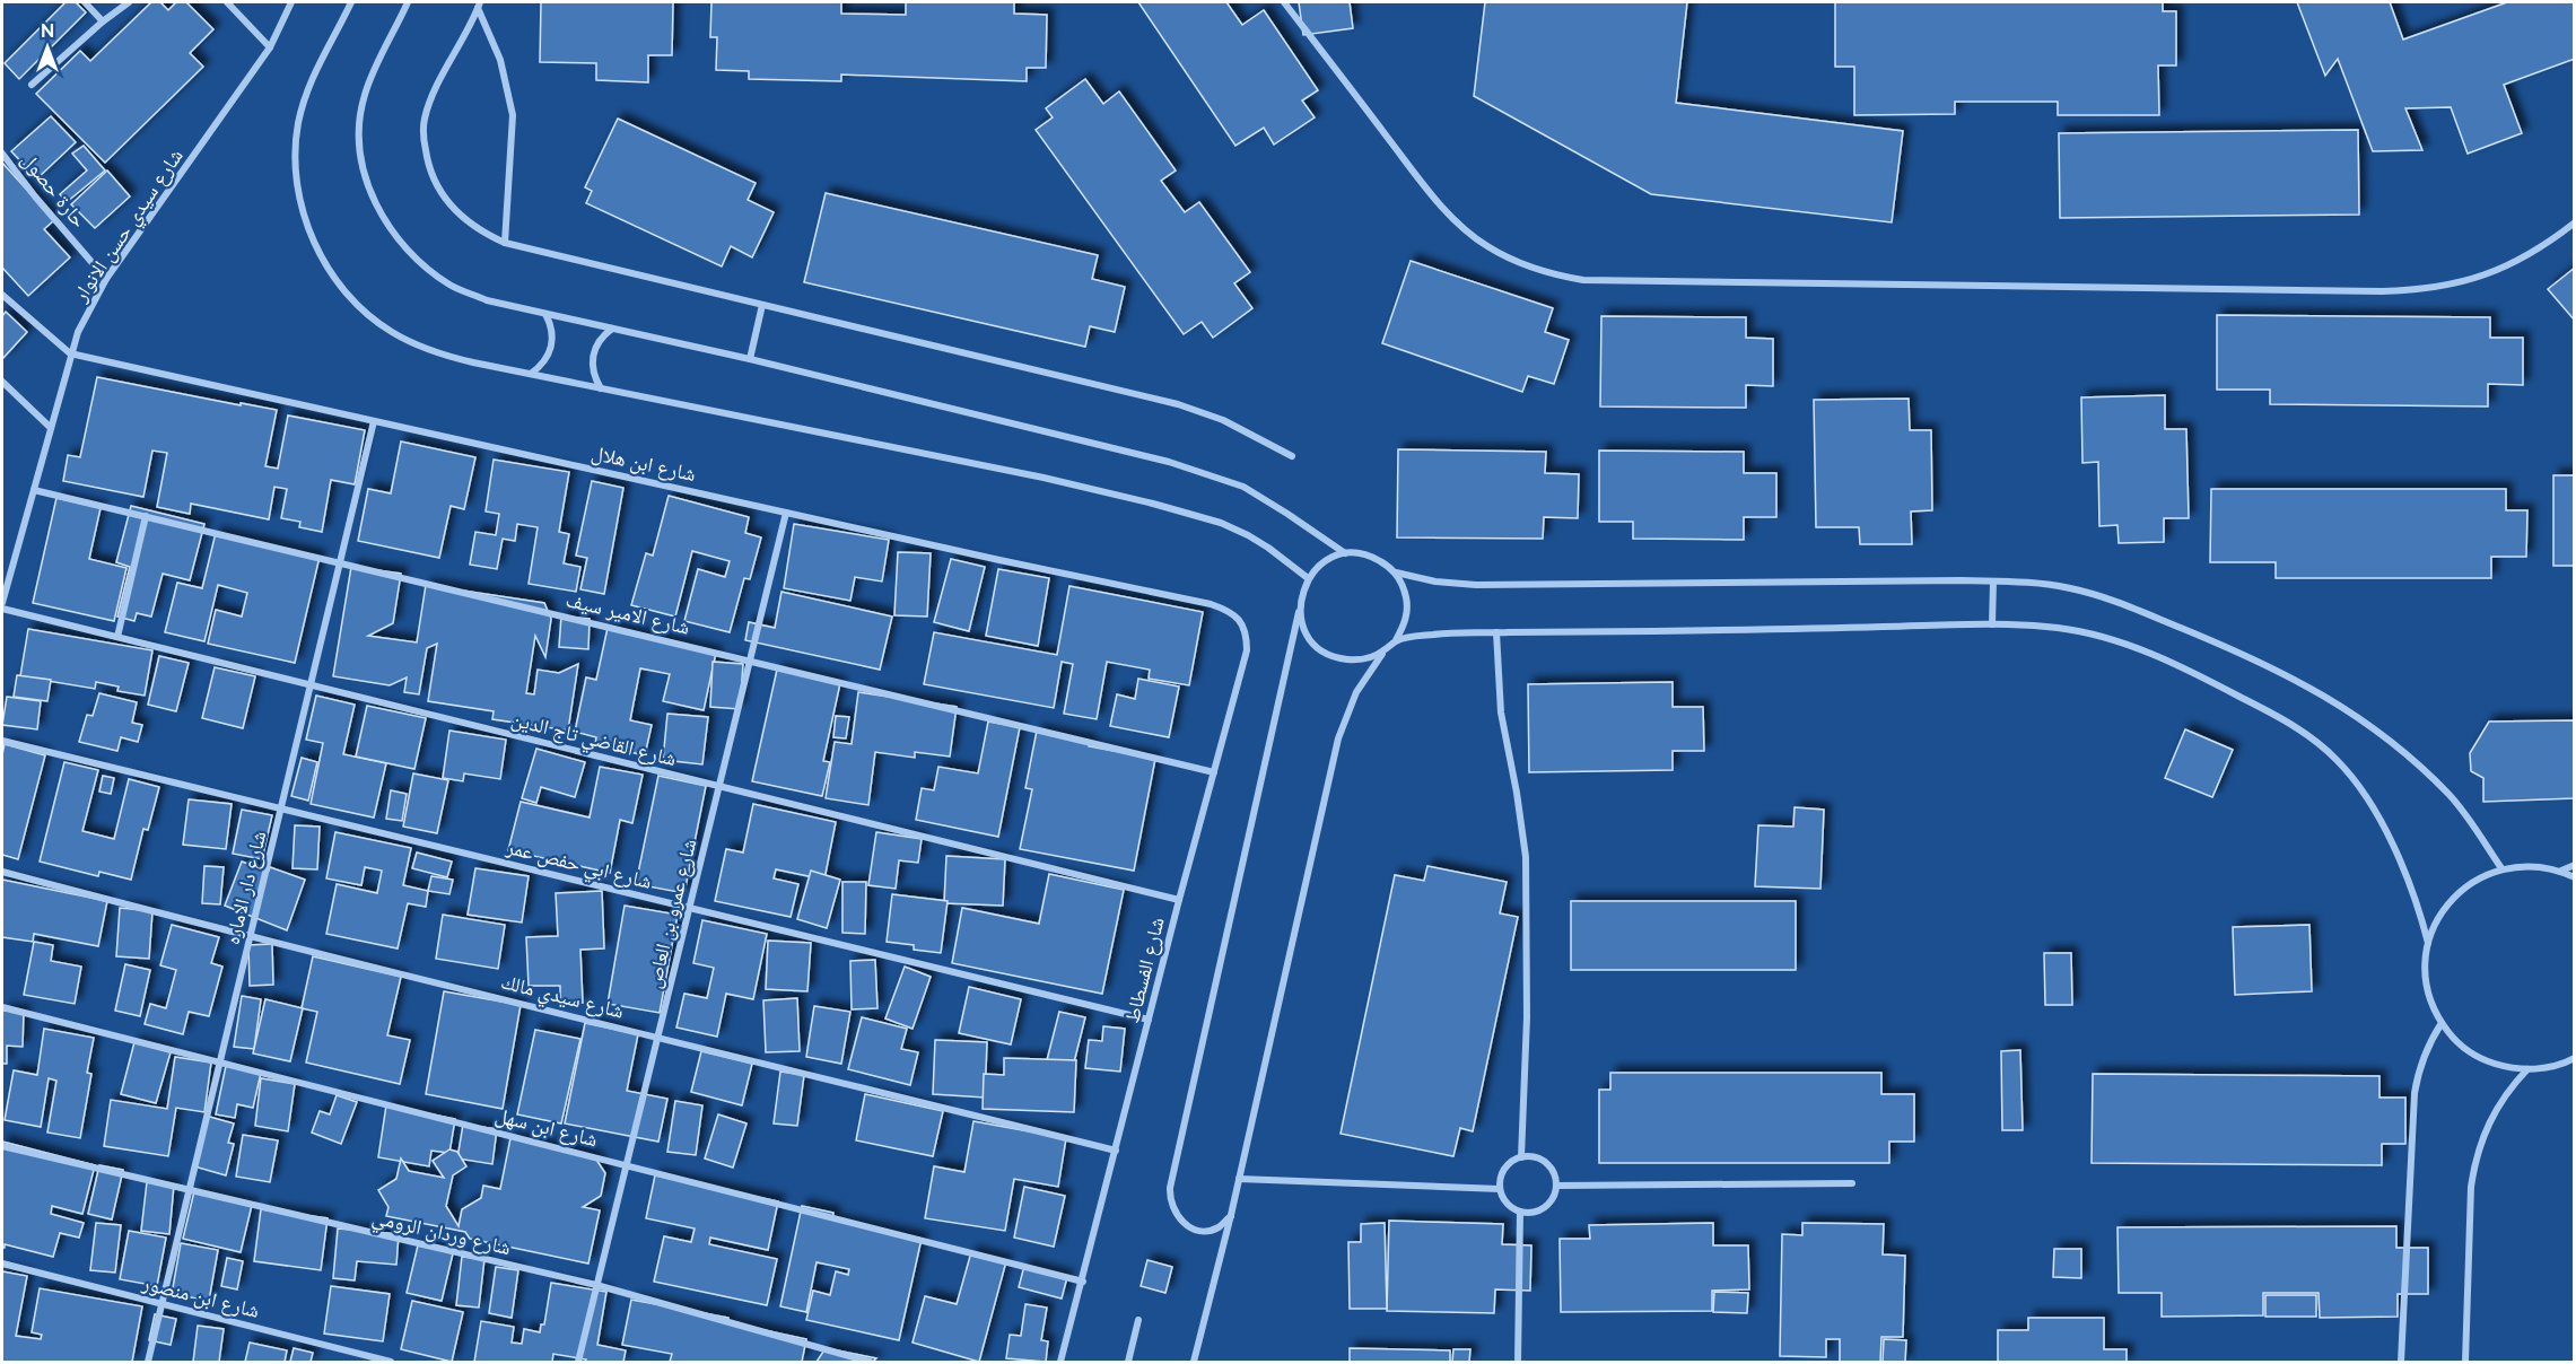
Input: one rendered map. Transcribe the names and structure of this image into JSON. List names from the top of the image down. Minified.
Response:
{"streets":{"street":["حارة حصول","شارع سيدي حسن الانوار","شارع ابن هلال","شارع الامير سيف","شارع القاضي تاج الدين","شارع ابي حفص عمر","شارع دار الاماره","شارع عمرو بن العاص","شارع الفسطاط","شارع سيدي مالك","شارع ابن سهل","شارع وردان الرومي","شارع ابن منصور"]},"crossings":[["حارة حصول","شارع سيدي حسن الانوار"],["شارع سيدي حسن الانوار","شارع ابن هلال"],["شارع سيدي حسن الانوار","شارع الامير سيف"],["شارع ابن هلال","شارع دار الاماره"],["شارع ابن هلال","شارع عمرو بن العاص"],["شارع ابن هلال","شارع الفسطاط"],["شارع الامير سيف","شارع دار الاماره"],["شارع الامير سيف","شارع عمرو بن العاص"],["شارع الامير سيف","شارع الفسطاط"],["شارع القاضي تاج الدين","شارع دار الاماره"],["شارع القاضي تاج الدين","شارع عمرو بن العاص"],["شارع القاضي تاج الدين","شارع الفسطاط"],["شارع ابي حفص عمر","شارع دار الاماره"],["شارع ابي حفص عمر","شارع عمرو بن العاص"],["شارع ابي حفص عمر","شارع الفسطاط"],["شارع دار الاماره","شارع سيدي مالك"],["شارع دار الاماره","شارع ابن سهل"],["شارع دار الاماره","شارع وردان الرومي"],["شارع دار الاماره","شارع ابن منصور"],["شارع عمرو بن العاص","شارع سيدي مالك"],["شارع عمرو بن العاص","شارع ابن سهل"],["شارع عمرو بن العاص","شارع وردان الرومي"],["شارع الفسطاط","شارع سيدي مالك"],["شارع الفسطاط","شارع ابن سهل"]],"north":"top"}
